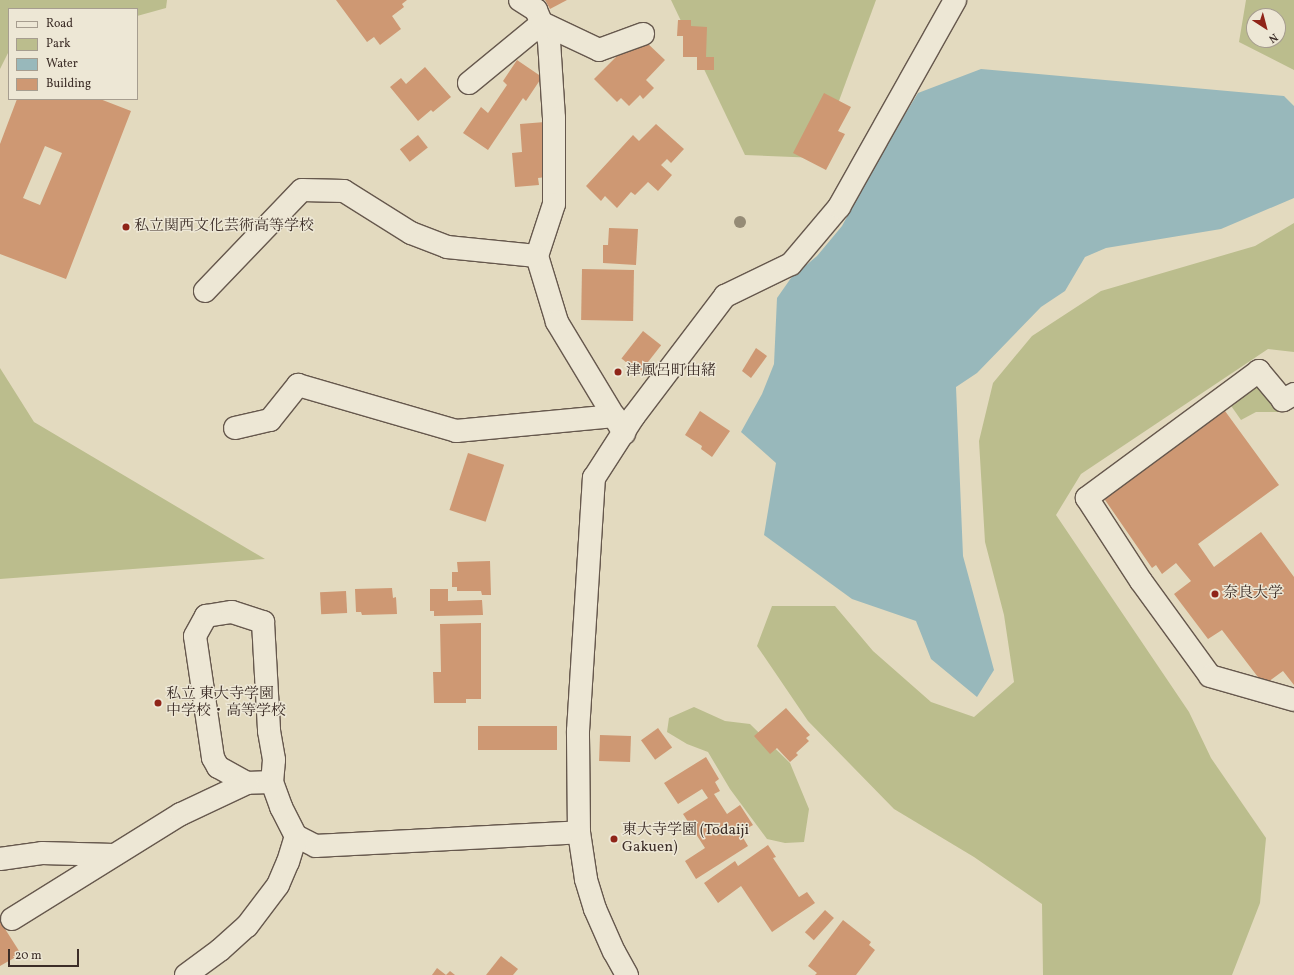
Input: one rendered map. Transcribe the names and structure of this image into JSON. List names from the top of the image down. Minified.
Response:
{"places":["私立関西文化芸術高等学校","津風呂町由緒","奈良大学","私立 東大寺学園 中学校・高等学校","東大寺学園 (Tōdaiji Gakuen)"],"legend":["Road","Park","Water","Building"],"scale_bar":"20 m","north":"bottom right"}
